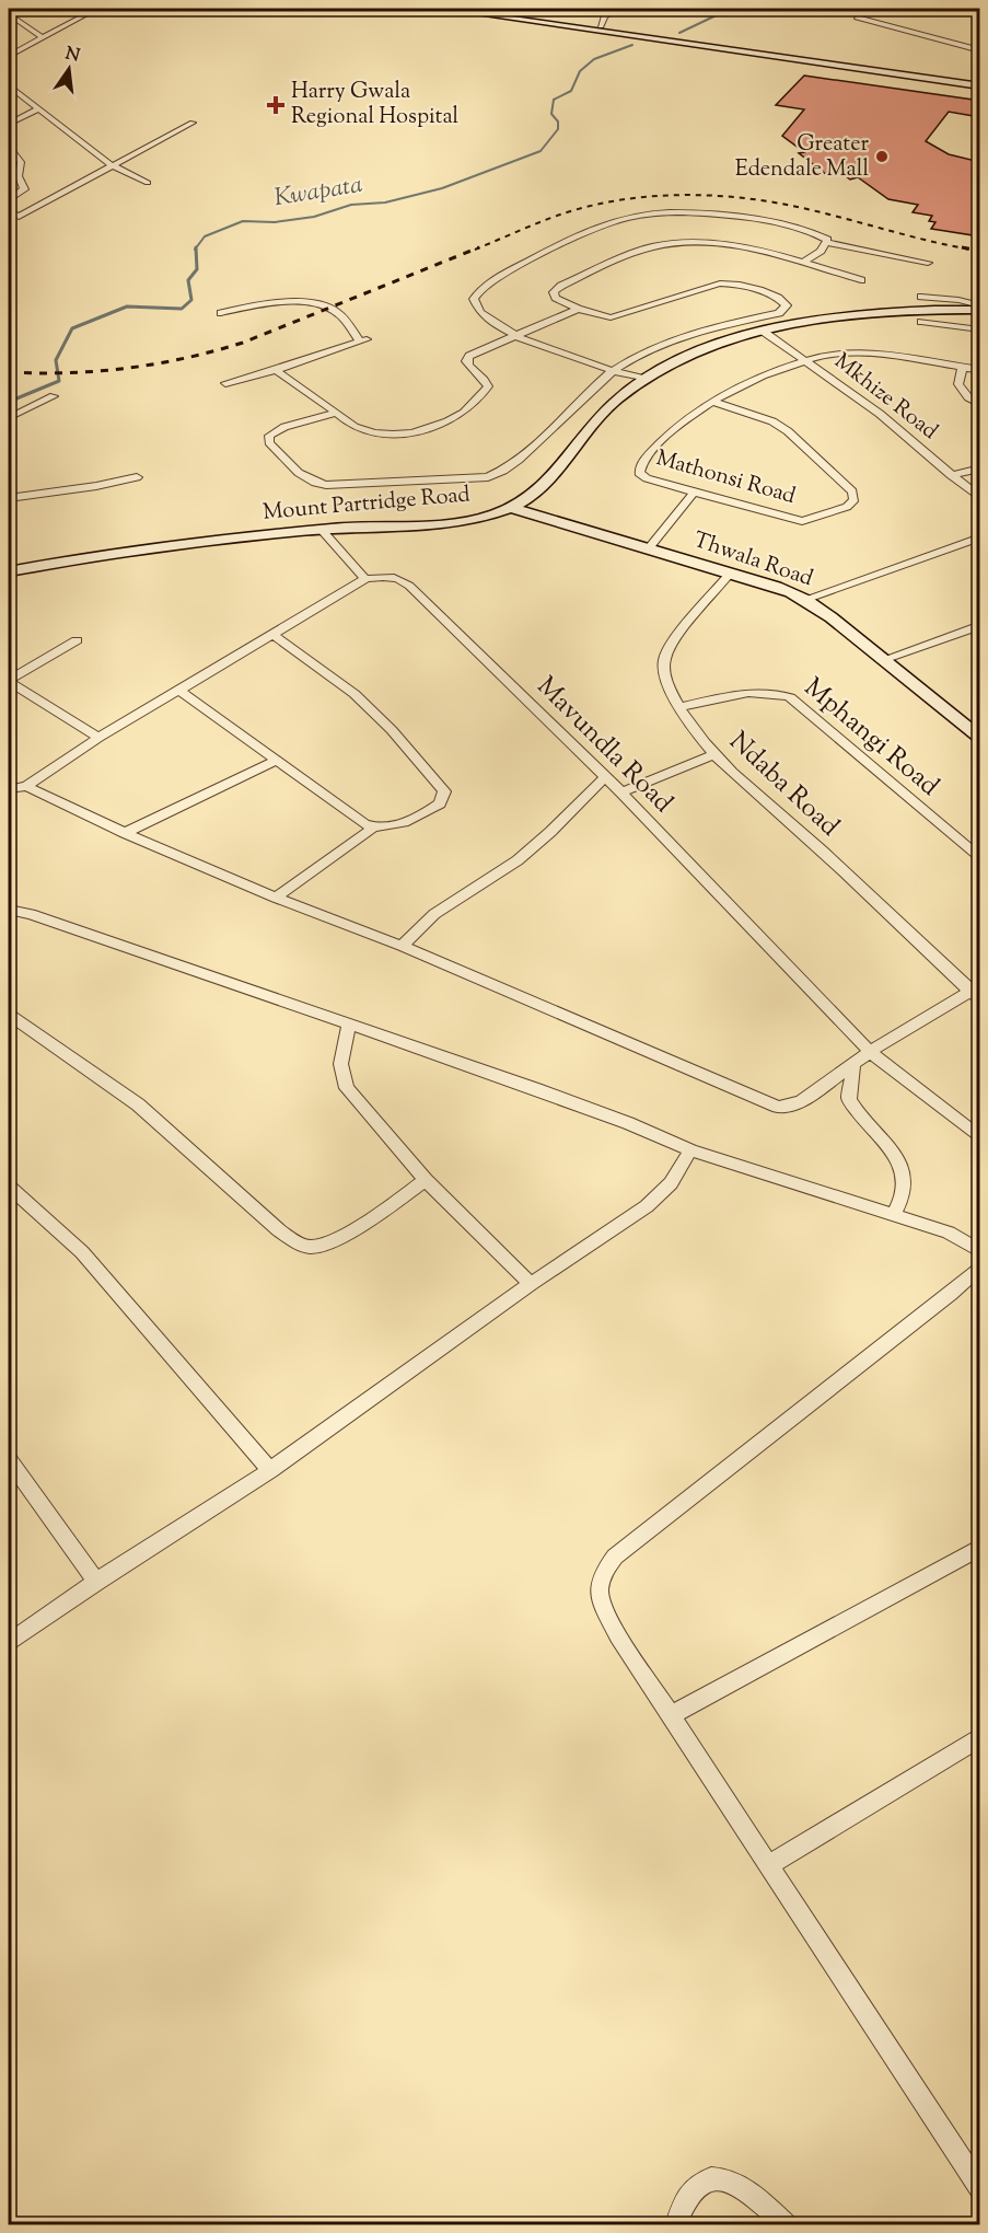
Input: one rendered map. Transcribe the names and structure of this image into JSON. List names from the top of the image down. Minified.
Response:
{"streets":{"street":["Mkhize Road","Mathonsi Road","Mount Partridge Road","Thwala Road","Mphangi Road","Mavundla Road","Ndaba Road"]},"crossings":[["Mkhize Road","Mount Partridge Road"],["Mount Partridge Road","Thwala Road"],["Thwala Road","Ndaba Road"],["Mphangi Road","Ndaba Road"]],"water":["Kwapata"],"places":{"health":["Harry Gwala Regional Hospital"],"other":["Greater Edendale Mall"]},"north":"top"}
